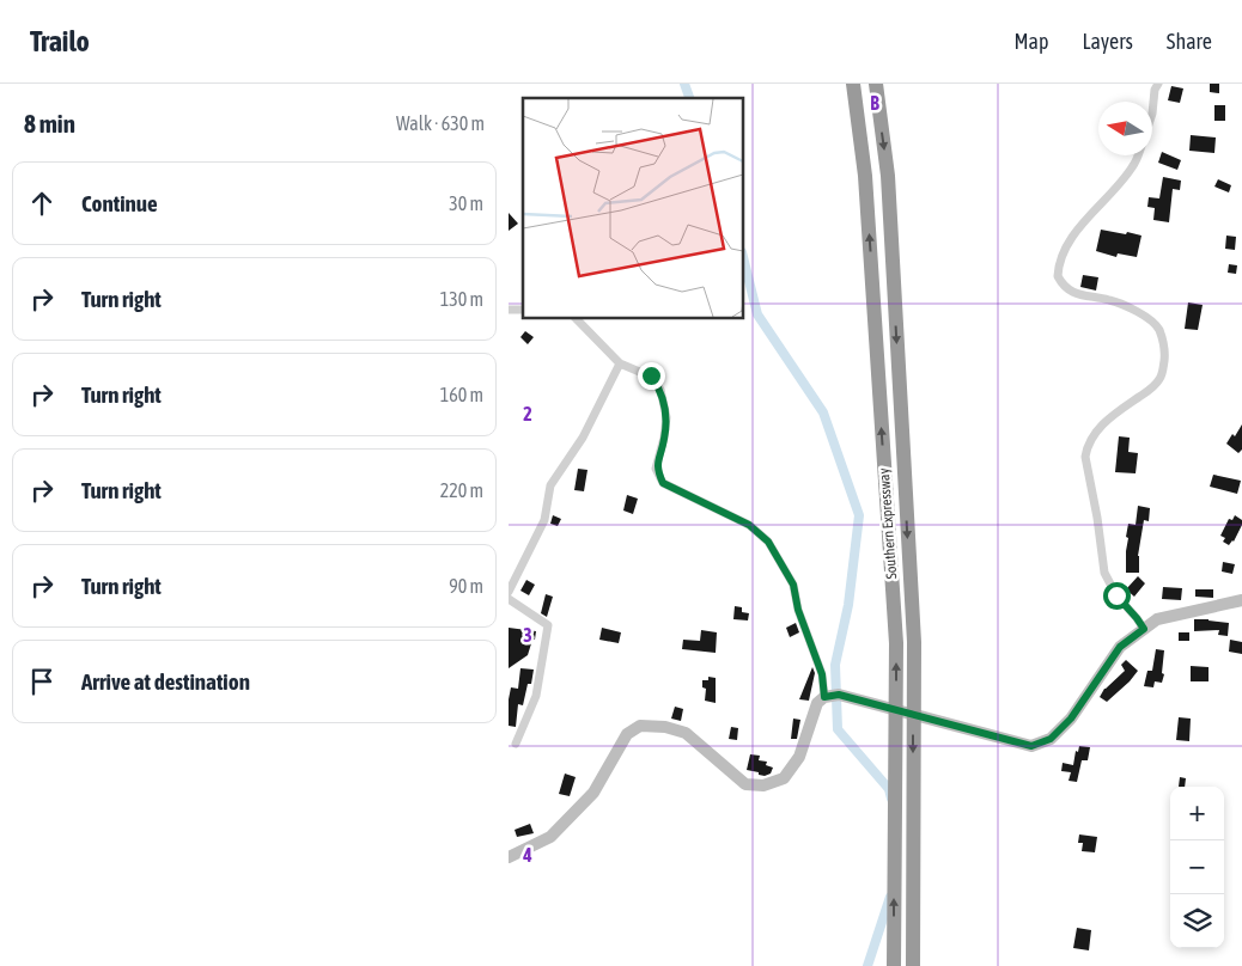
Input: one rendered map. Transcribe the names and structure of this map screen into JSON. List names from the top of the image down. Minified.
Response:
{"streets":{"highway":["Southern Expressway"]},"north":"left","page":{"header":"Trailo","nav":["Map","Layers","Share"],"heading":["8 min","Walk · 630 m"],"list":[["Continue","30 m"],["Turn right","130 m"],["Turn right","160 m"],["Turn right","220 m"],["Turn right","90 m"],"Arrive at destination"],"map_buttons":["+","−"]},"grid":{"columns":["B"],"rows":["2","3","4"]}}
